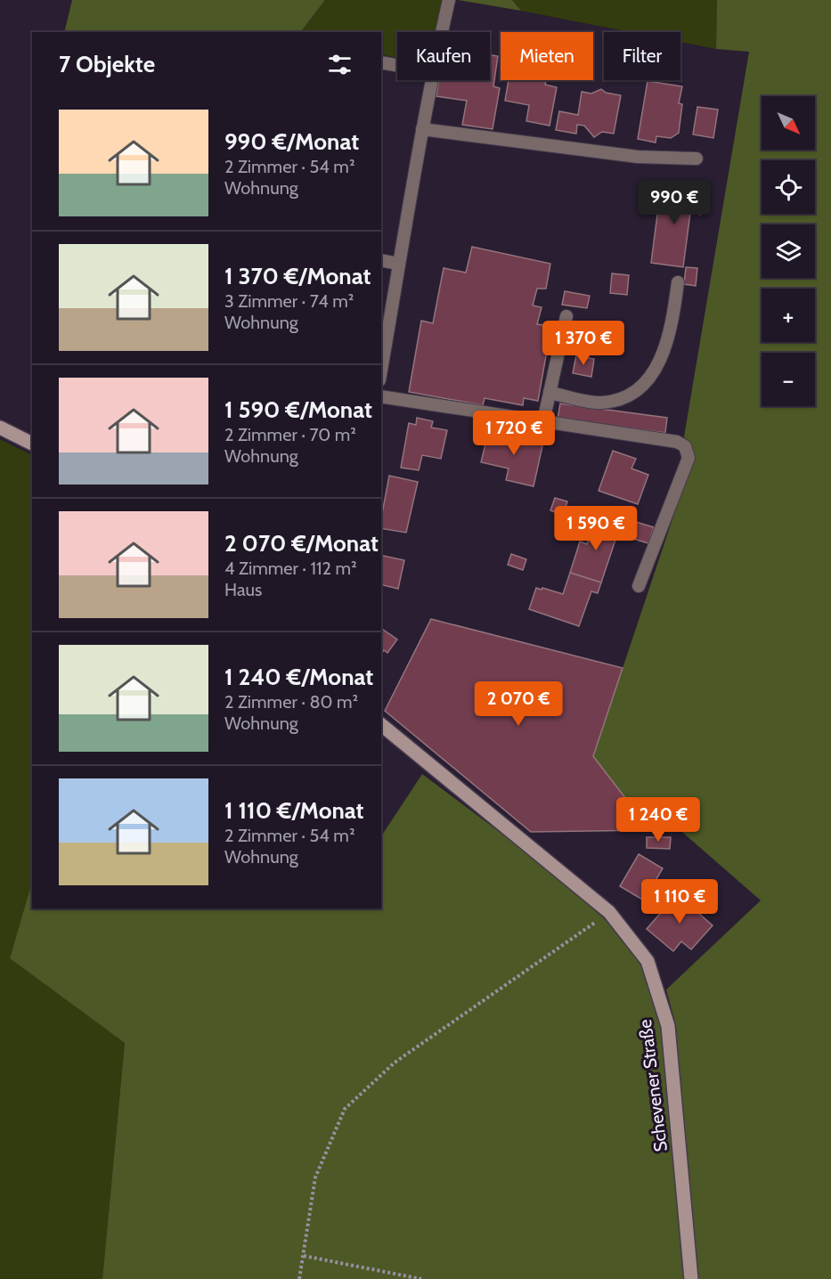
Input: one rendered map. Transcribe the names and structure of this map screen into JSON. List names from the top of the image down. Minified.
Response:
{"streets":{"main road":["Schevener Straße"]},"north":"bottom right","page":{"chip":["Kaufen","Mieten","Filter"],"heading":"7 Objekte","map_buttons":["+","−"],"list":[{"name":"990 €/Monat","note":"2 Zimmer · 54 m² · Wohnung"},{"name":"1 370 €/Monat","note":"3 Zimmer · 74 m² · Wohnung"},{"name":"1 590 €/Monat","note":"2 Zimmer · 70 m² · Wohnung"},{"name":"2 070 €/Monat","note":"4 Zimmer · 112 m² · Haus"},{"name":"1 240 €/Monat","note":"2 Zimmer · 80 m² · Wohnung"},{"name":"1 110 €/Monat","note":"2 Zimmer · 54 m² · Wohnung"}],"price":["990 €","1 370 €","1 720 €","1 590 €","2 070 €","1 240 €","1 110 €"]}}
